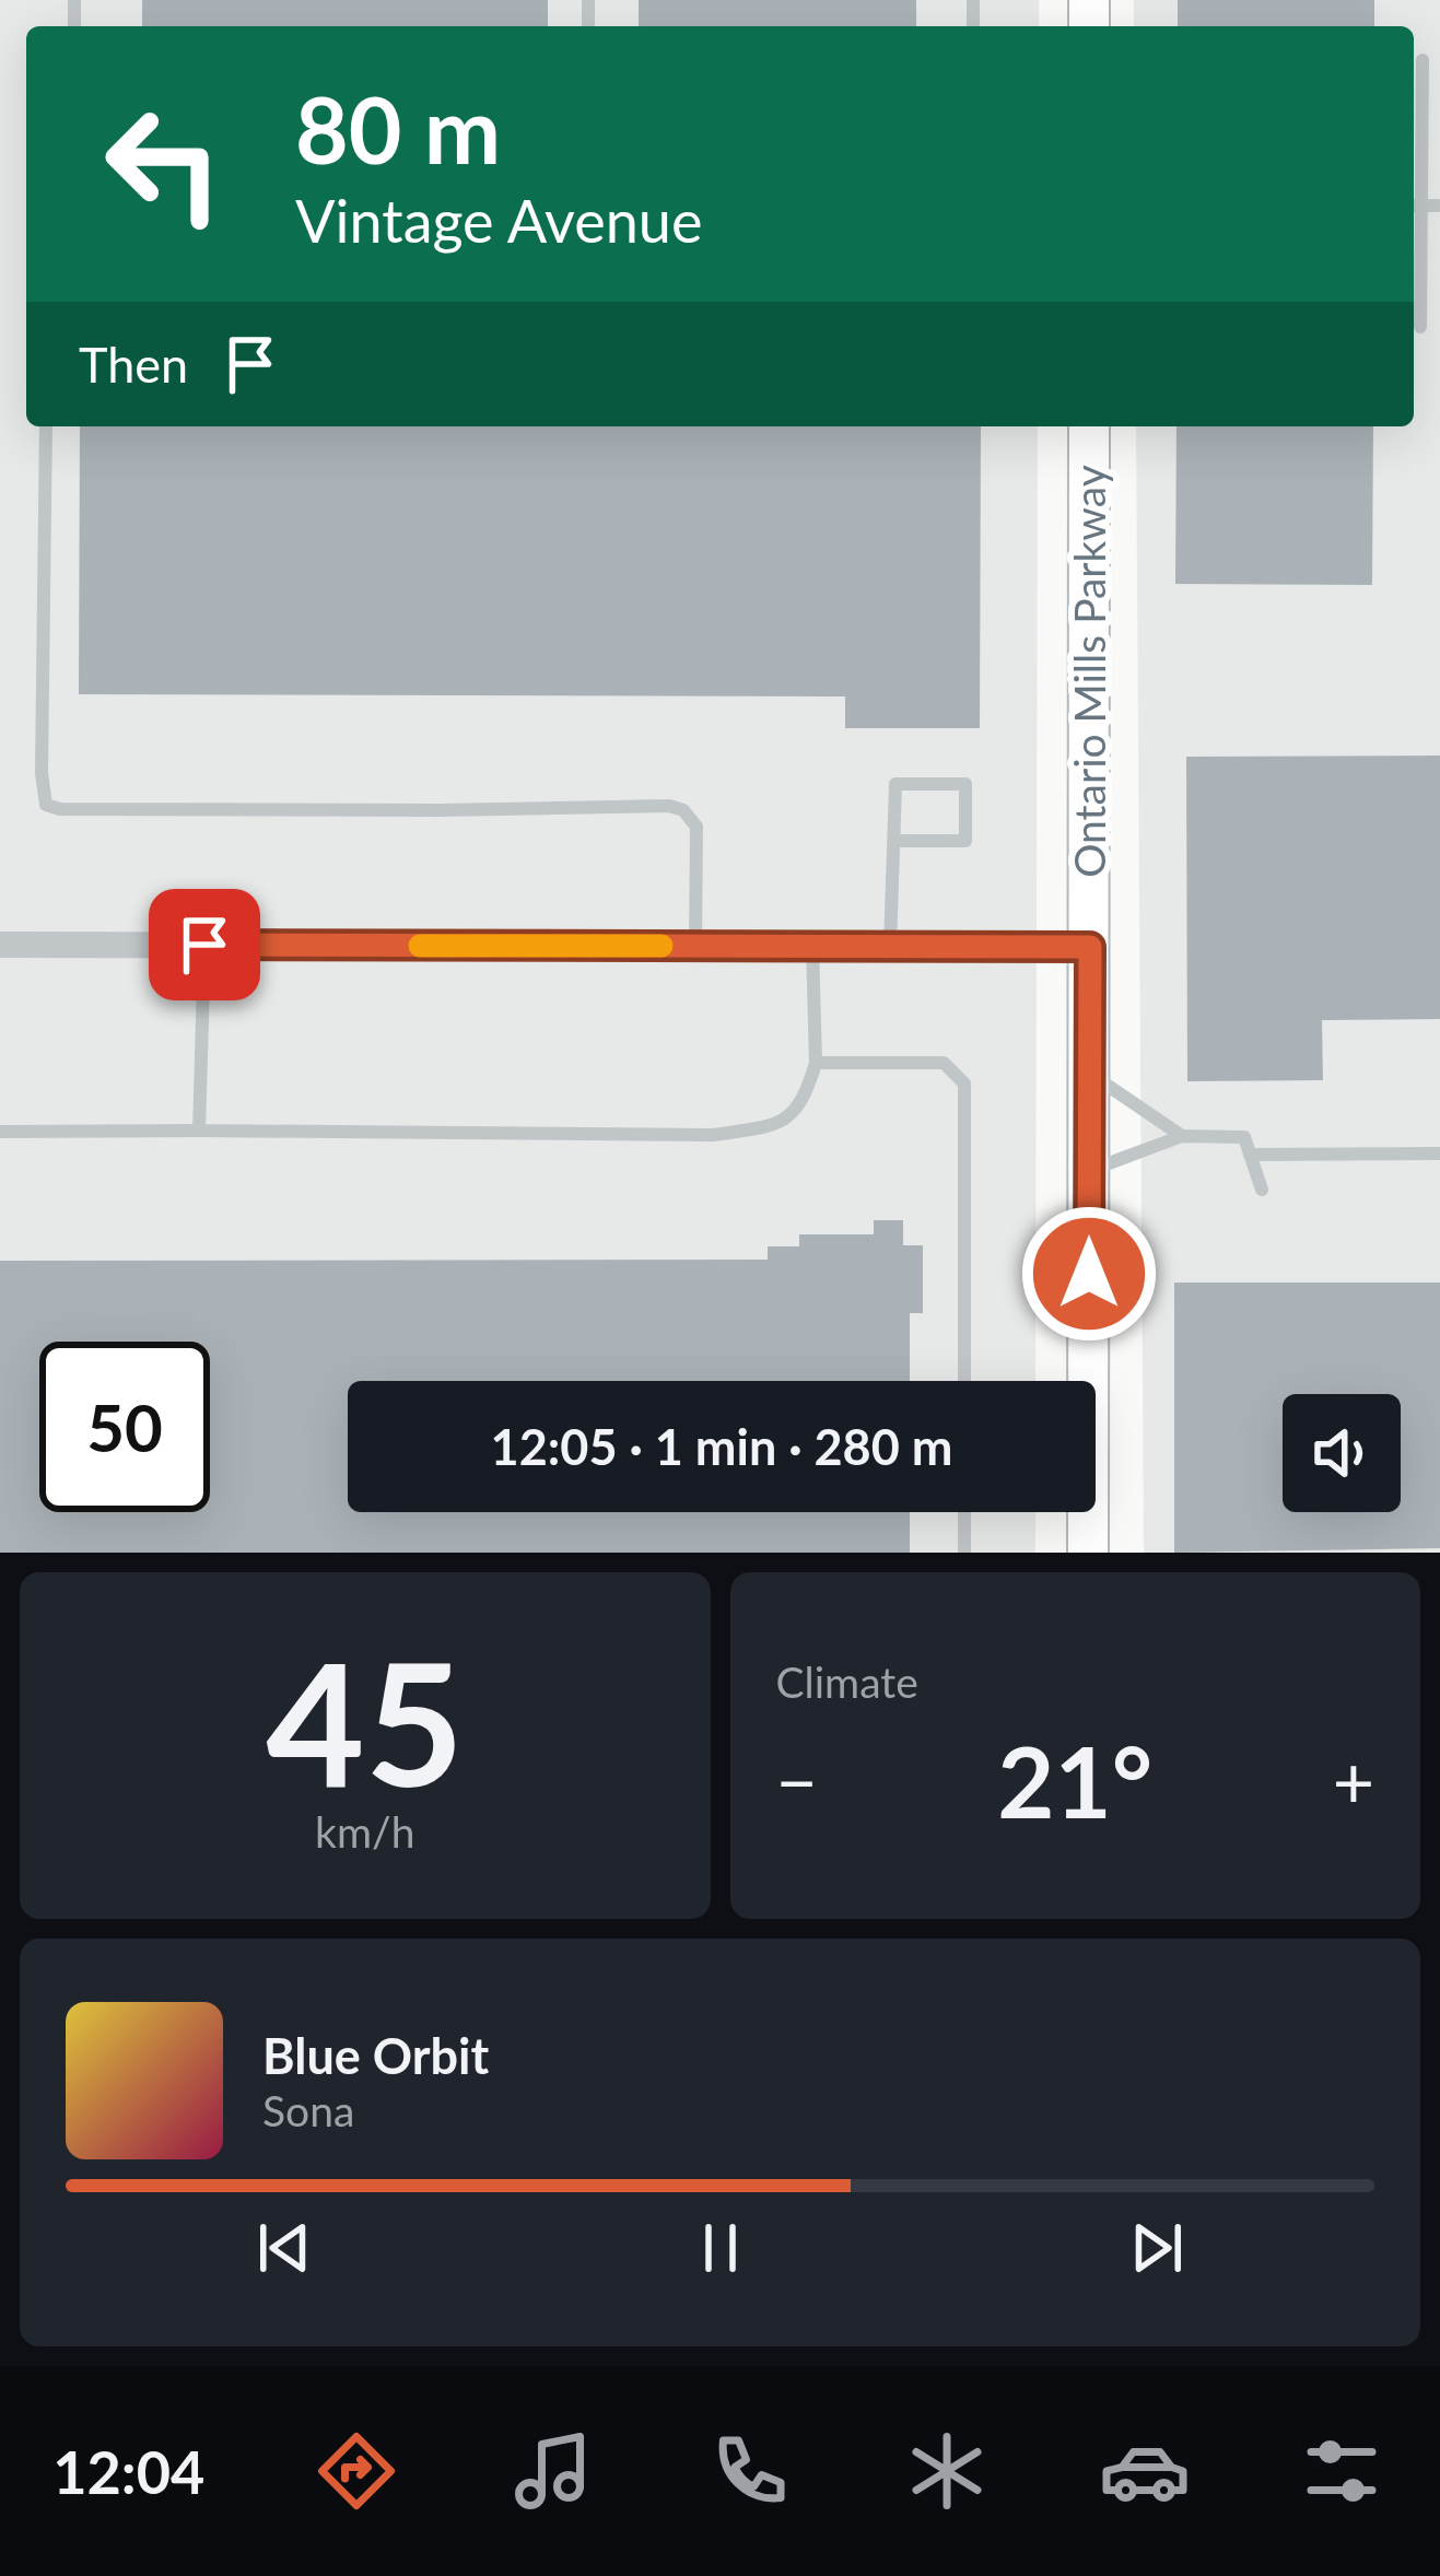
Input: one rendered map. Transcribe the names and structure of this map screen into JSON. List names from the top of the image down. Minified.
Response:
{"streets":{"main road":["Ontario Mills Parkway"]},"page":{"turn":["80 m","Vintage Avenue"],"then":"Then","limit":"50","trip":"12:05 · 1 min · 280 m","tile":[["45","km/h"],"Climate"],"heat":["−","21°","+"],"song":["Blue Orbit","Sona"],"tabs":"12:04"}}
